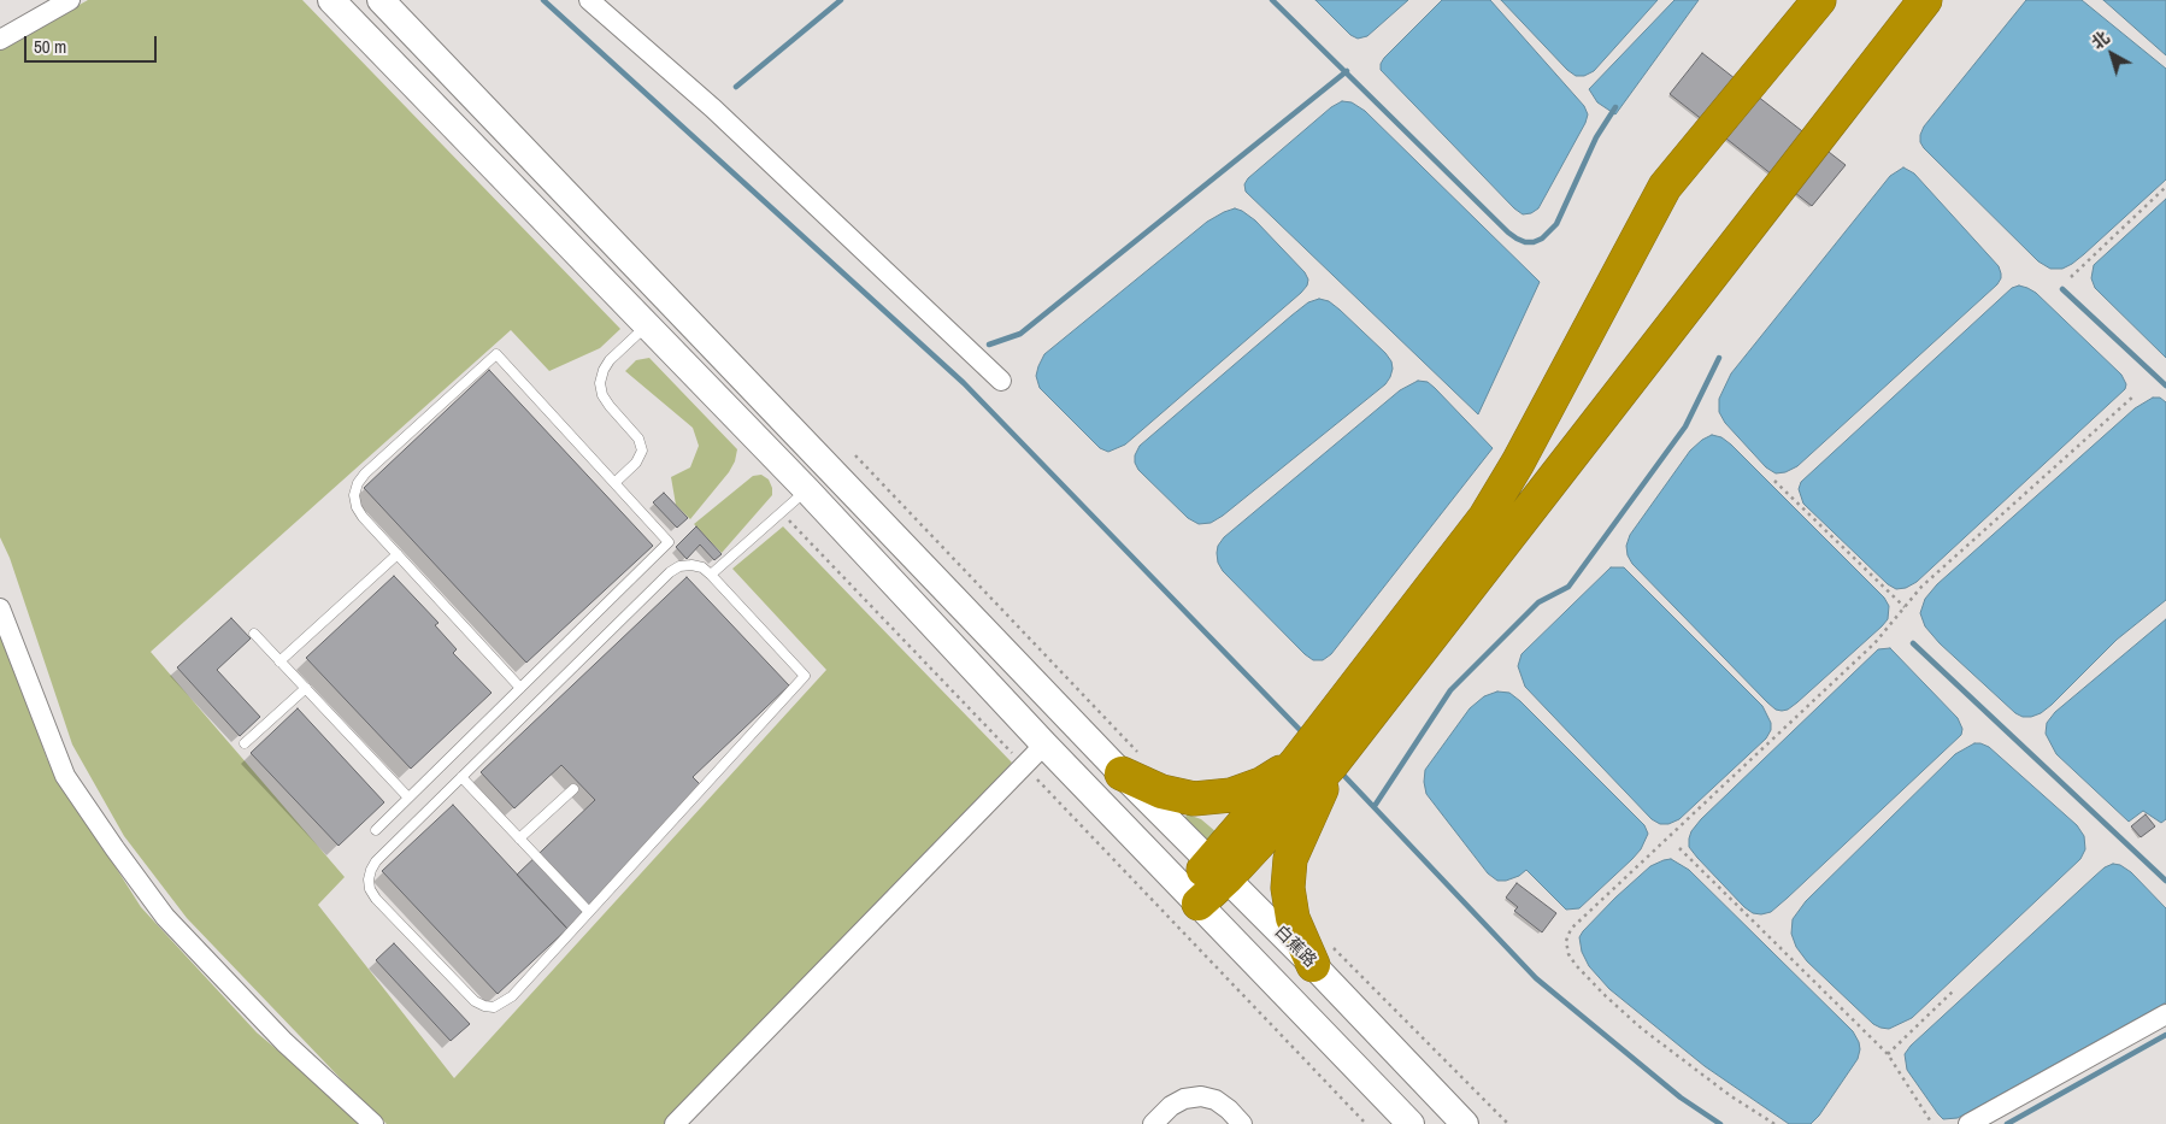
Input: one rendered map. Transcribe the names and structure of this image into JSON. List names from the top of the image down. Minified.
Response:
{"streets":{"main road":["白蕉路"]},"scale_bar":"50 m","north":"top left"}
